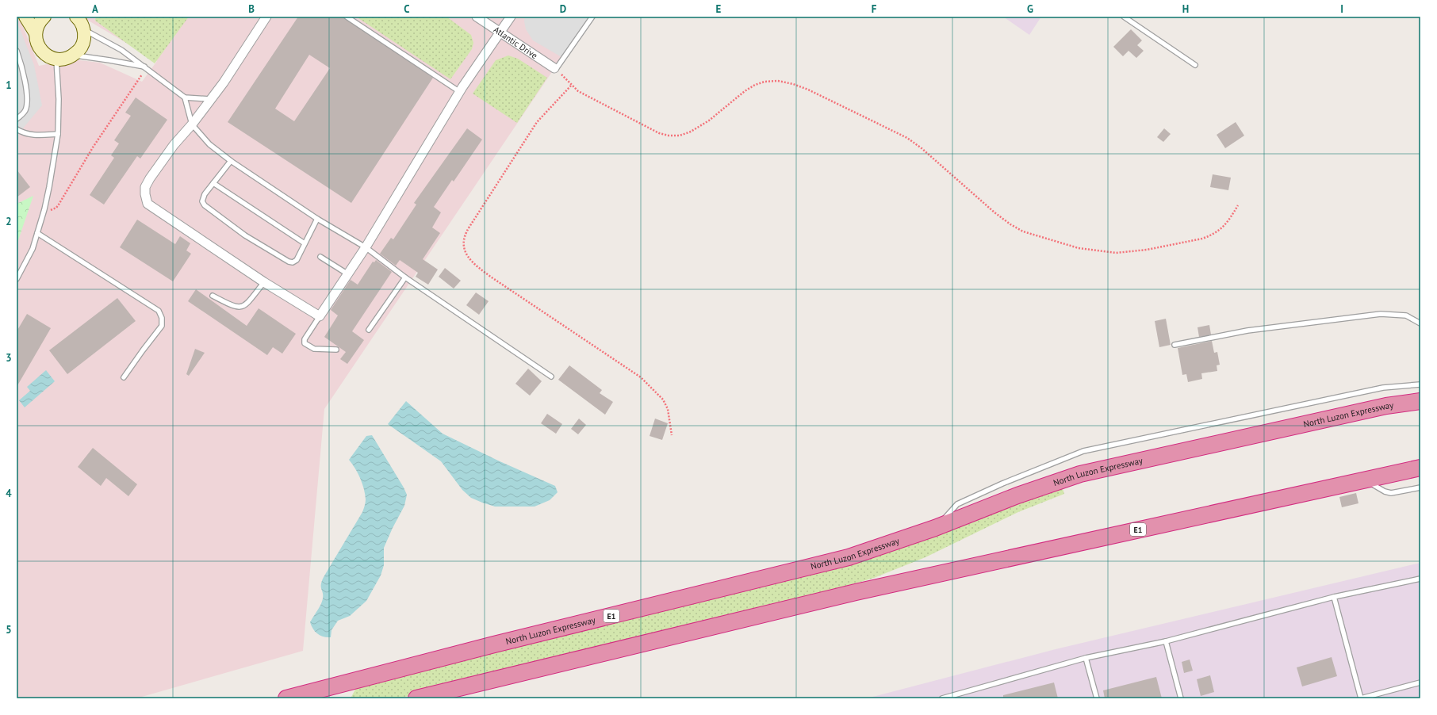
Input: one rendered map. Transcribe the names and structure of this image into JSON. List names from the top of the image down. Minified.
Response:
{"streets":{"highway":["North Luzon Expressway","E1"],"street":["Atlantic Drive"]},"grid":{"columns":["A","B","C","D","E","F","G","H","I"],"rows":["1","2","3","4","5"]}}
